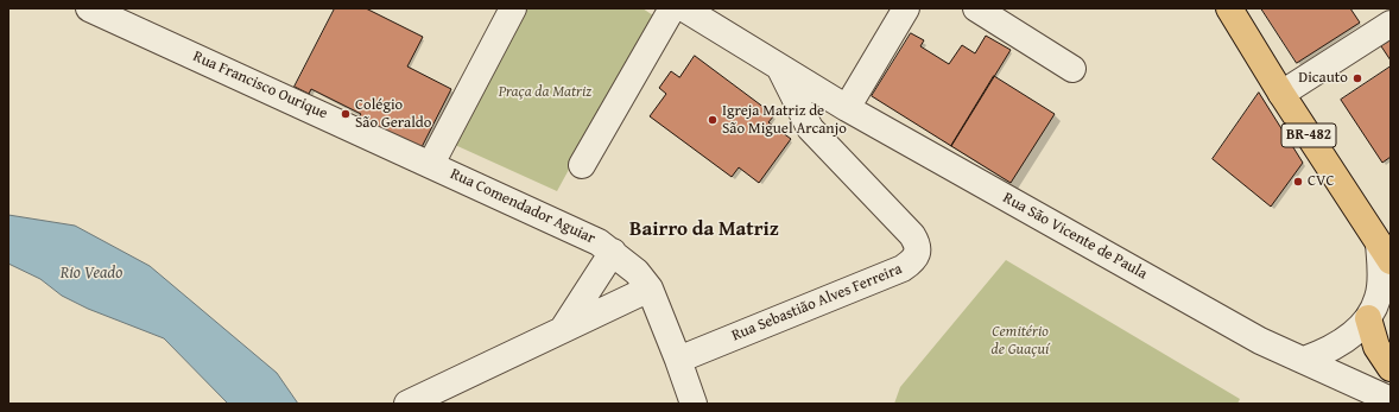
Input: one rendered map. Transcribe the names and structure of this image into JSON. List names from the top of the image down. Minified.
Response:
{"streets":{"highway":["BR-482"],"street":["Rua Francisco Ourique","Rua Comendador Aguiar","Rua São Vicente de Paula","Rua Sebastião Alves Ferreira"]},"crossings":[["Rua Francisco Ourique","Rua Comendador Aguiar"],["Rua São Vicente de Paula","Rua Sebastião Alves Ferreira"]],"districts":["Bairro da Matriz"],"water":["Rio Veado"],"parks":["Praça da Matriz","Cemitério de Guaçuí"],"places":["Dicauto","Colégio São Geraldo","Igreja Matriz de São Miguel Arcanjo","CVC"]}
